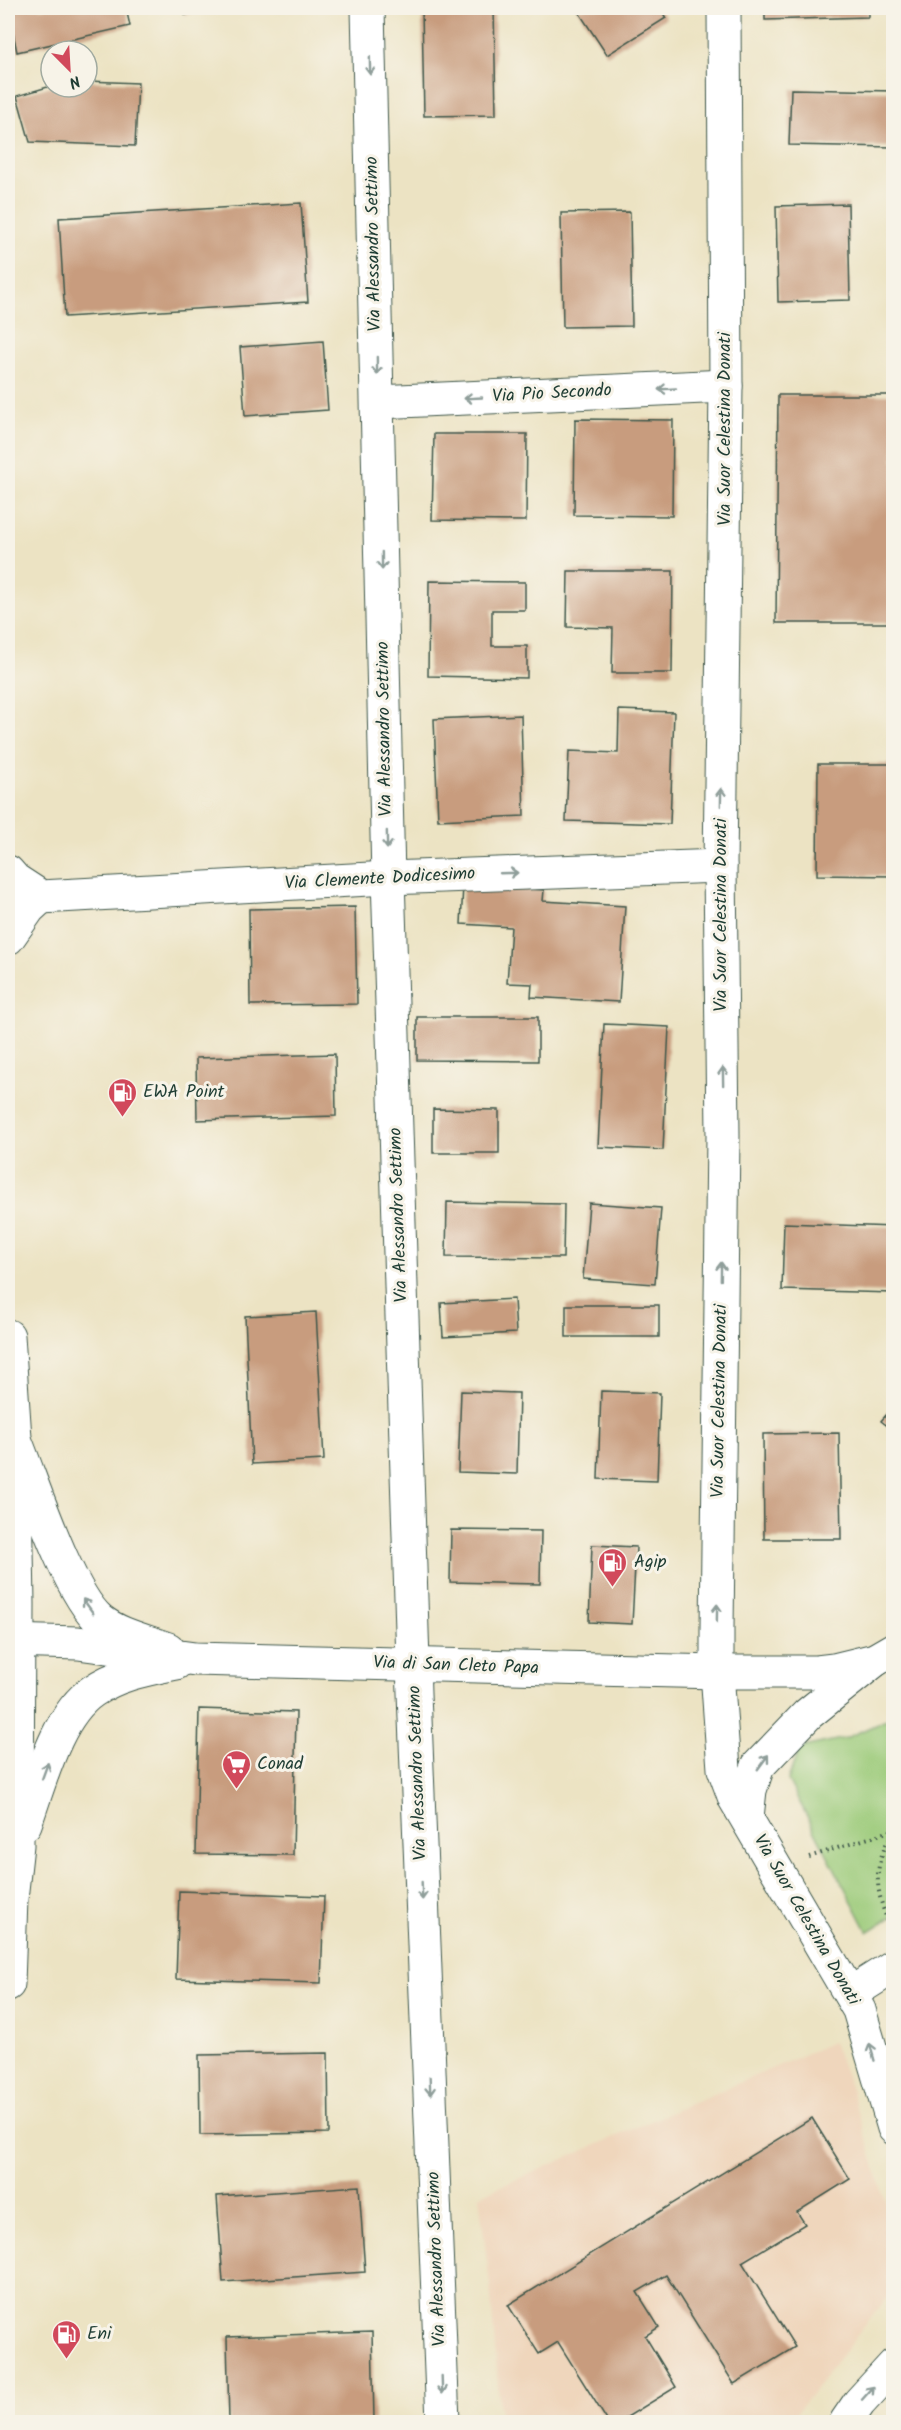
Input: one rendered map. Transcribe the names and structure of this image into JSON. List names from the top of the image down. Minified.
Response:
{"streets":{"street":["Via Alessandro Settimo","Via Pio Secondo","Via Suor Celestina Donati","Via Clemente Dodicesimo","Via di San Cleto Papa"]},"crossings":[["Via Alessandro Settimo","Via Pio Secondo"],["Via Alessandro Settimo","Via Clemente Dodicesimo"],["Via Alessandro Settimo","Via di San Cleto Papa"],["Via Pio Secondo","Via Suor Celestina Donati"],["Via Suor Celestina Donati","Via Clemente Dodicesimo"],["Via Suor Celestina Donati","Via di San Cleto Papa"]],"one_way":["Via Alessandro Settimo","Via Pio Secondo","Via Suor Celestina Donati","Via Clemente Dodicesimo"],"places":{"fuel station":["EWA Point","Agip","Eni"],"supermarket":["Conad"]},"north":"bottom right"}
